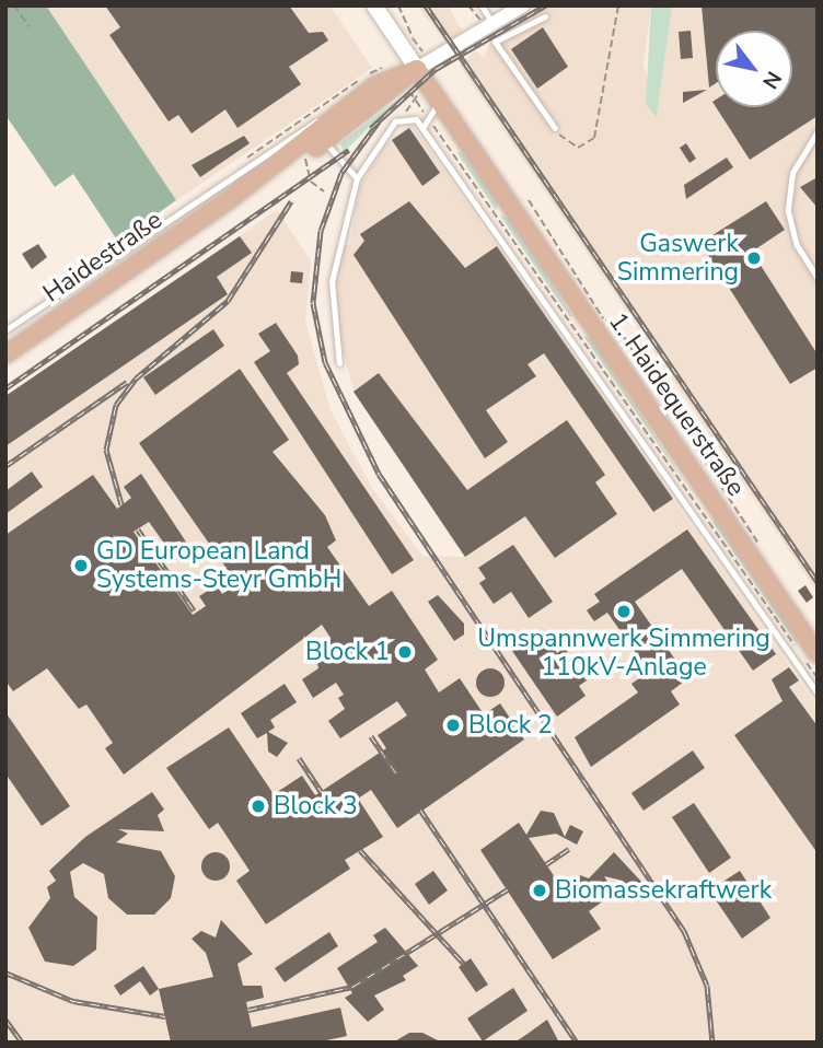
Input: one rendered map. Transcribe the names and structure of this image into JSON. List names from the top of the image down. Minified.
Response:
{"streets":{"main road":["Haidestraße","1. Haidequerstraße"]},"crossings":[["Haidestraße","1. Haidequerstraße"]],"places":["Gaswerk Simmering","GD European Land Systems-Steyr GmbH","Umspannwerk Simmering 110kV-Anlage","Block 1","Block 2","Block 3","Biomassekraftwerk"],"north":"bottom right"}
